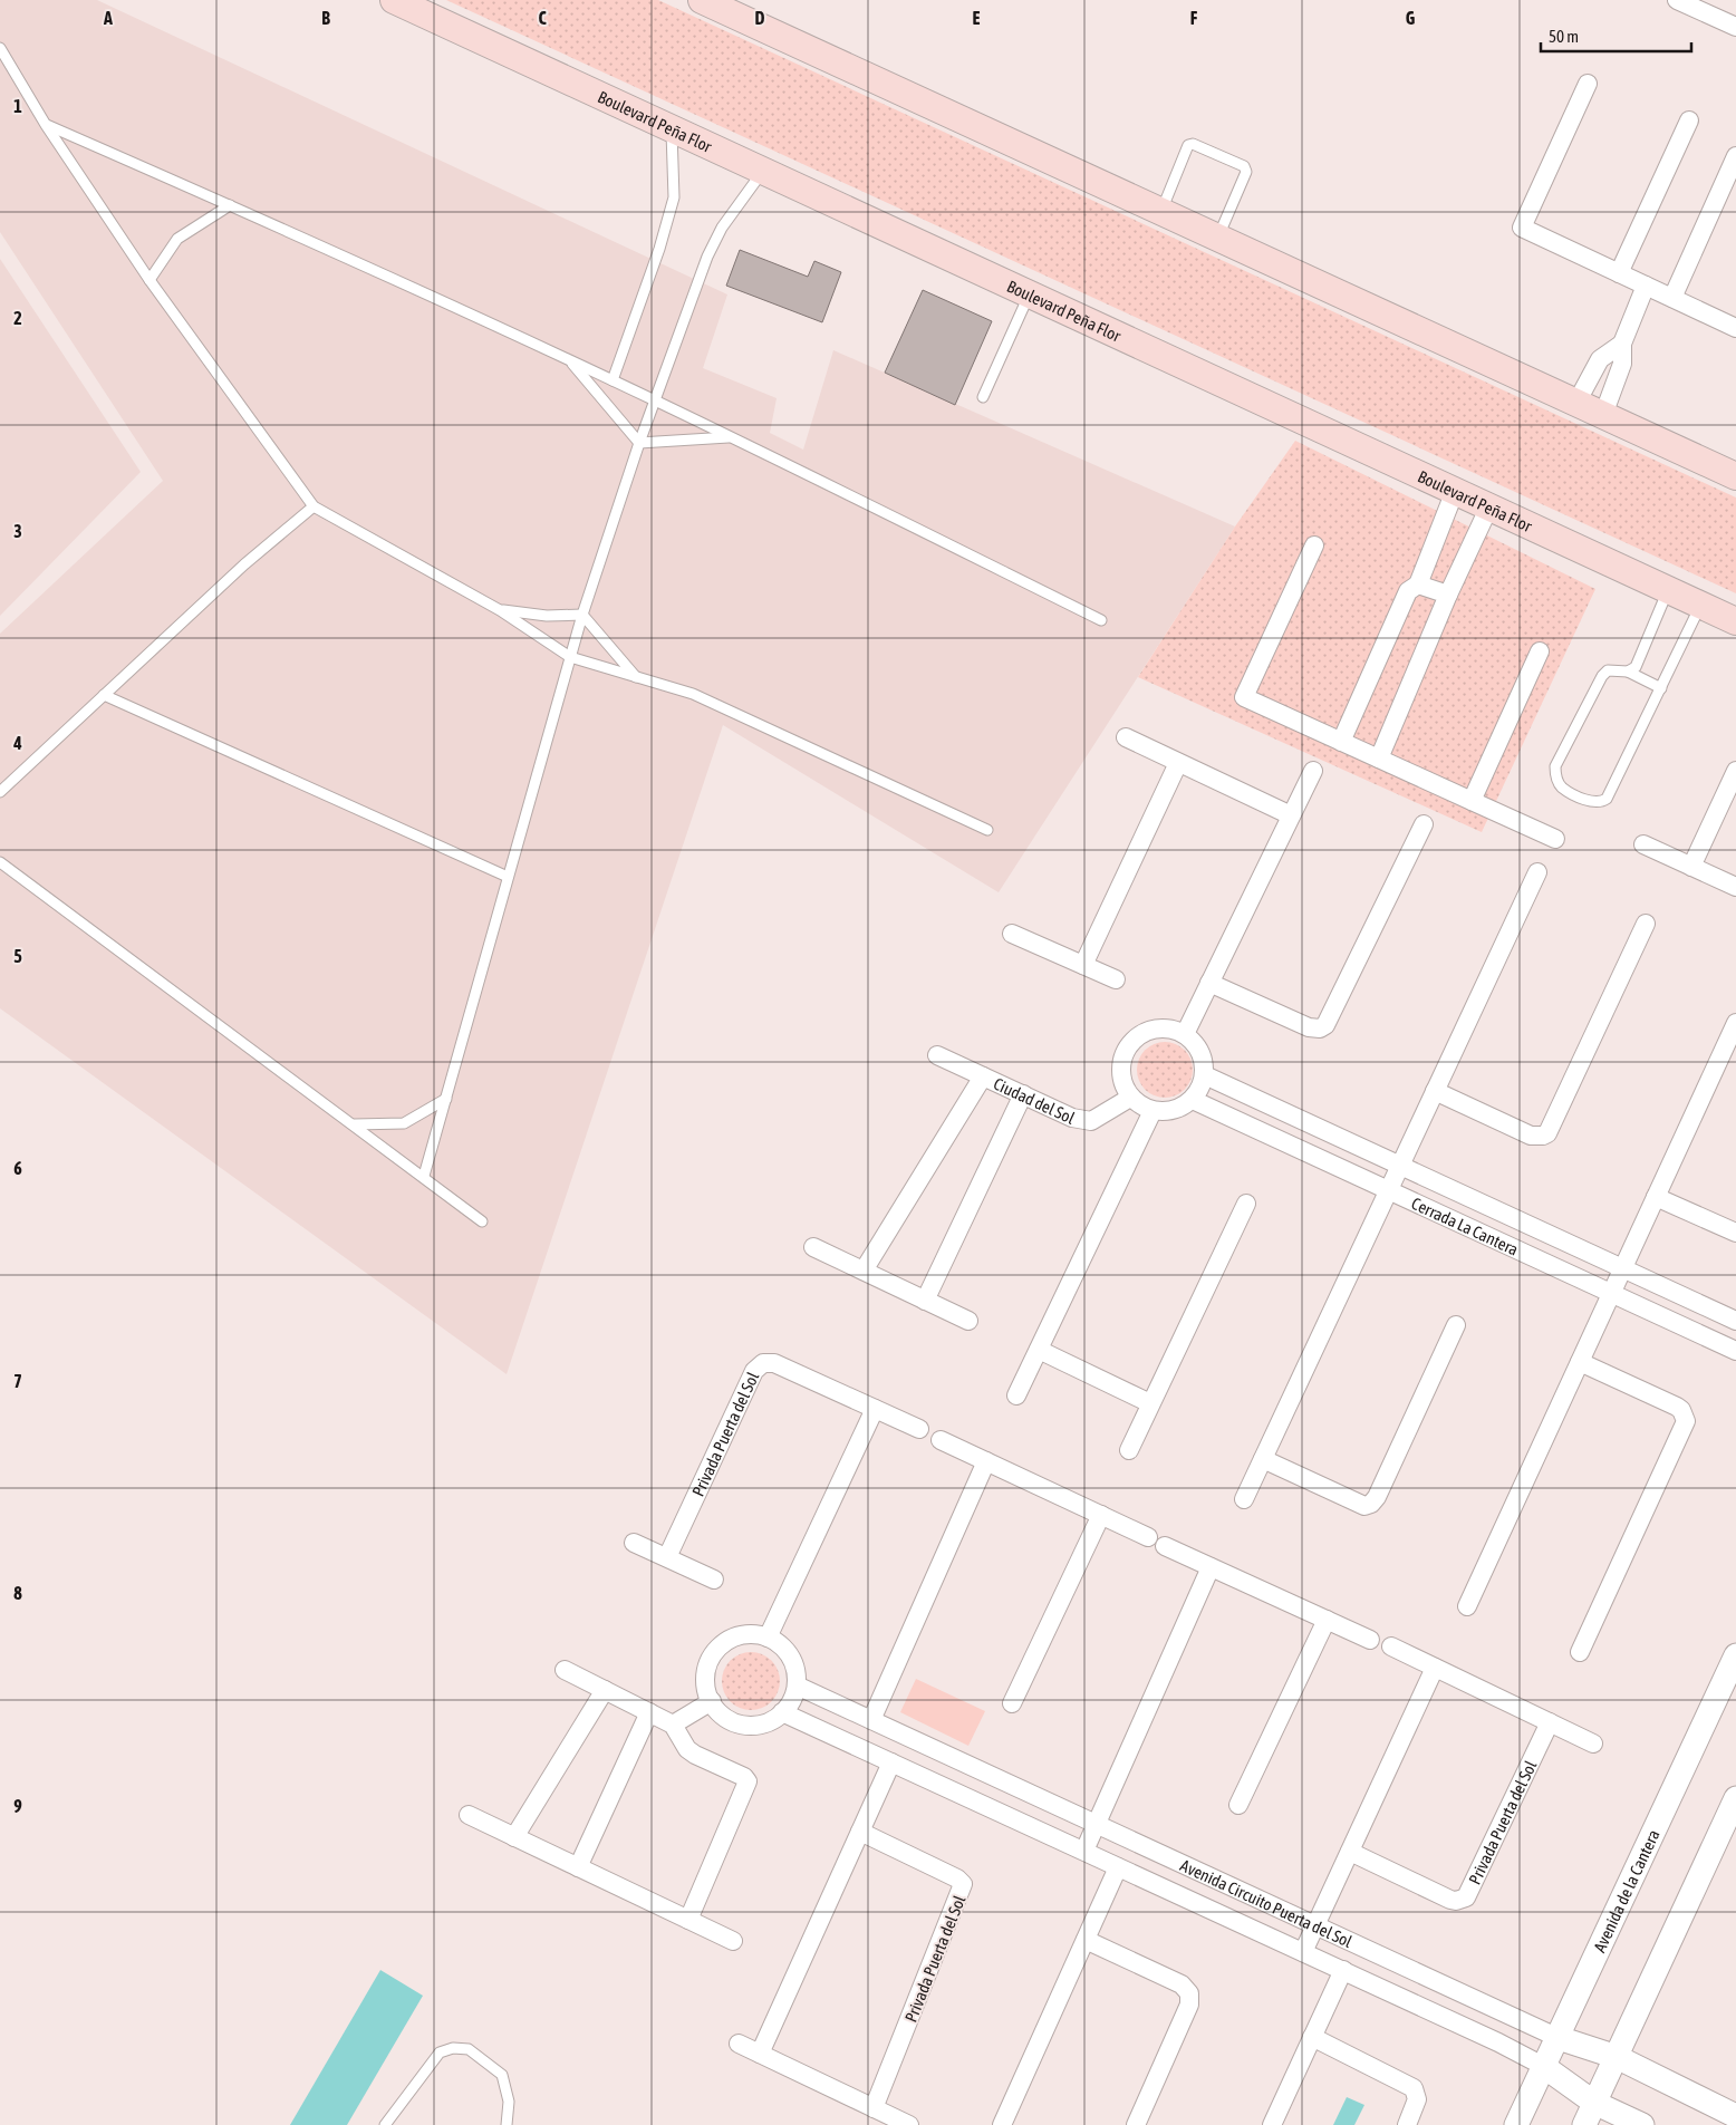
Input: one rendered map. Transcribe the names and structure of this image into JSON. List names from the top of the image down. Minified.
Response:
{"streets":{"main road":["Boulevard Peña Flor"],"street":["Ciudad del Sol","Cerrada La Cantera","Privada Puerta del Sol","Avenida de la Cantera","Avenida Circuito Puerta del Sol"]},"crossings":[["Ciudad del Sol","Cerrada La Cantera"],["Avenida de la Cantera","Avenida Circuito Puerta del Sol"]],"scale_bar":"50 m","grid":{"columns":["A","B","C","D","E","F","G"],"rows":["1","2","3","4","5","6","7","8","9"]}}
